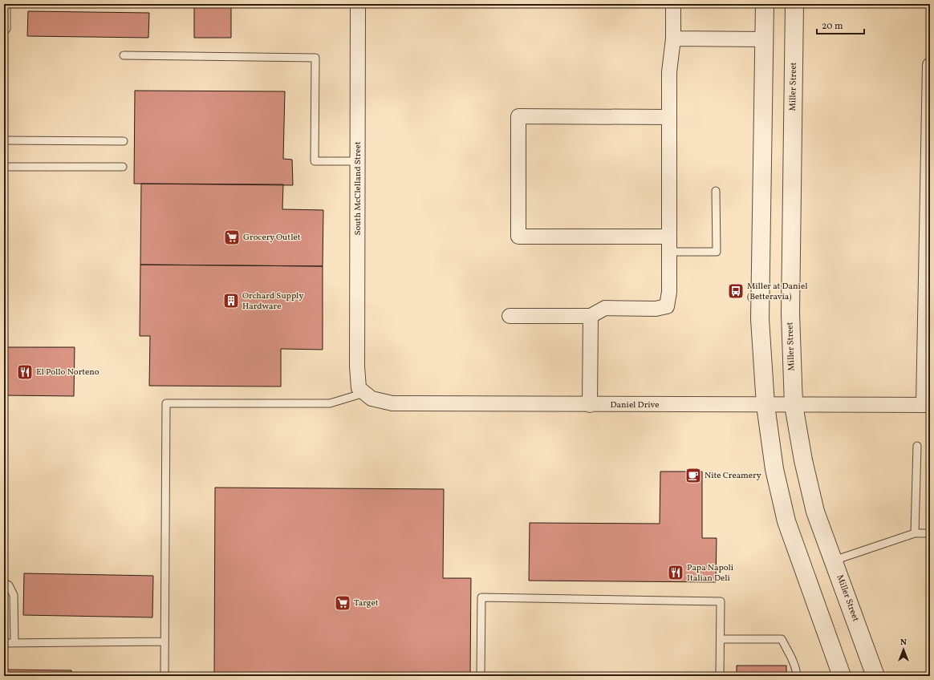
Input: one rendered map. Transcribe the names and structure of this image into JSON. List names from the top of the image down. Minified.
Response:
{"streets":{"street":["Miller Street","South McClelland Street","Daniel Drive"]},"crossings":[["Miller Street","Daniel Drive"],["South McClelland Street","Daniel Drive"]],"places":{"supermarket":["Grocery Outlet","Target"],"bus stop":["Miller at Daniel (Betteravia)"],"building":["Orchard Supply Hardware"],"restaurant":["El Pollo Norteno","Papa Napoli Italian Deli"],"cafe":["Nite Creamery"]},"scale_bar":"20 m","north":"top"}
